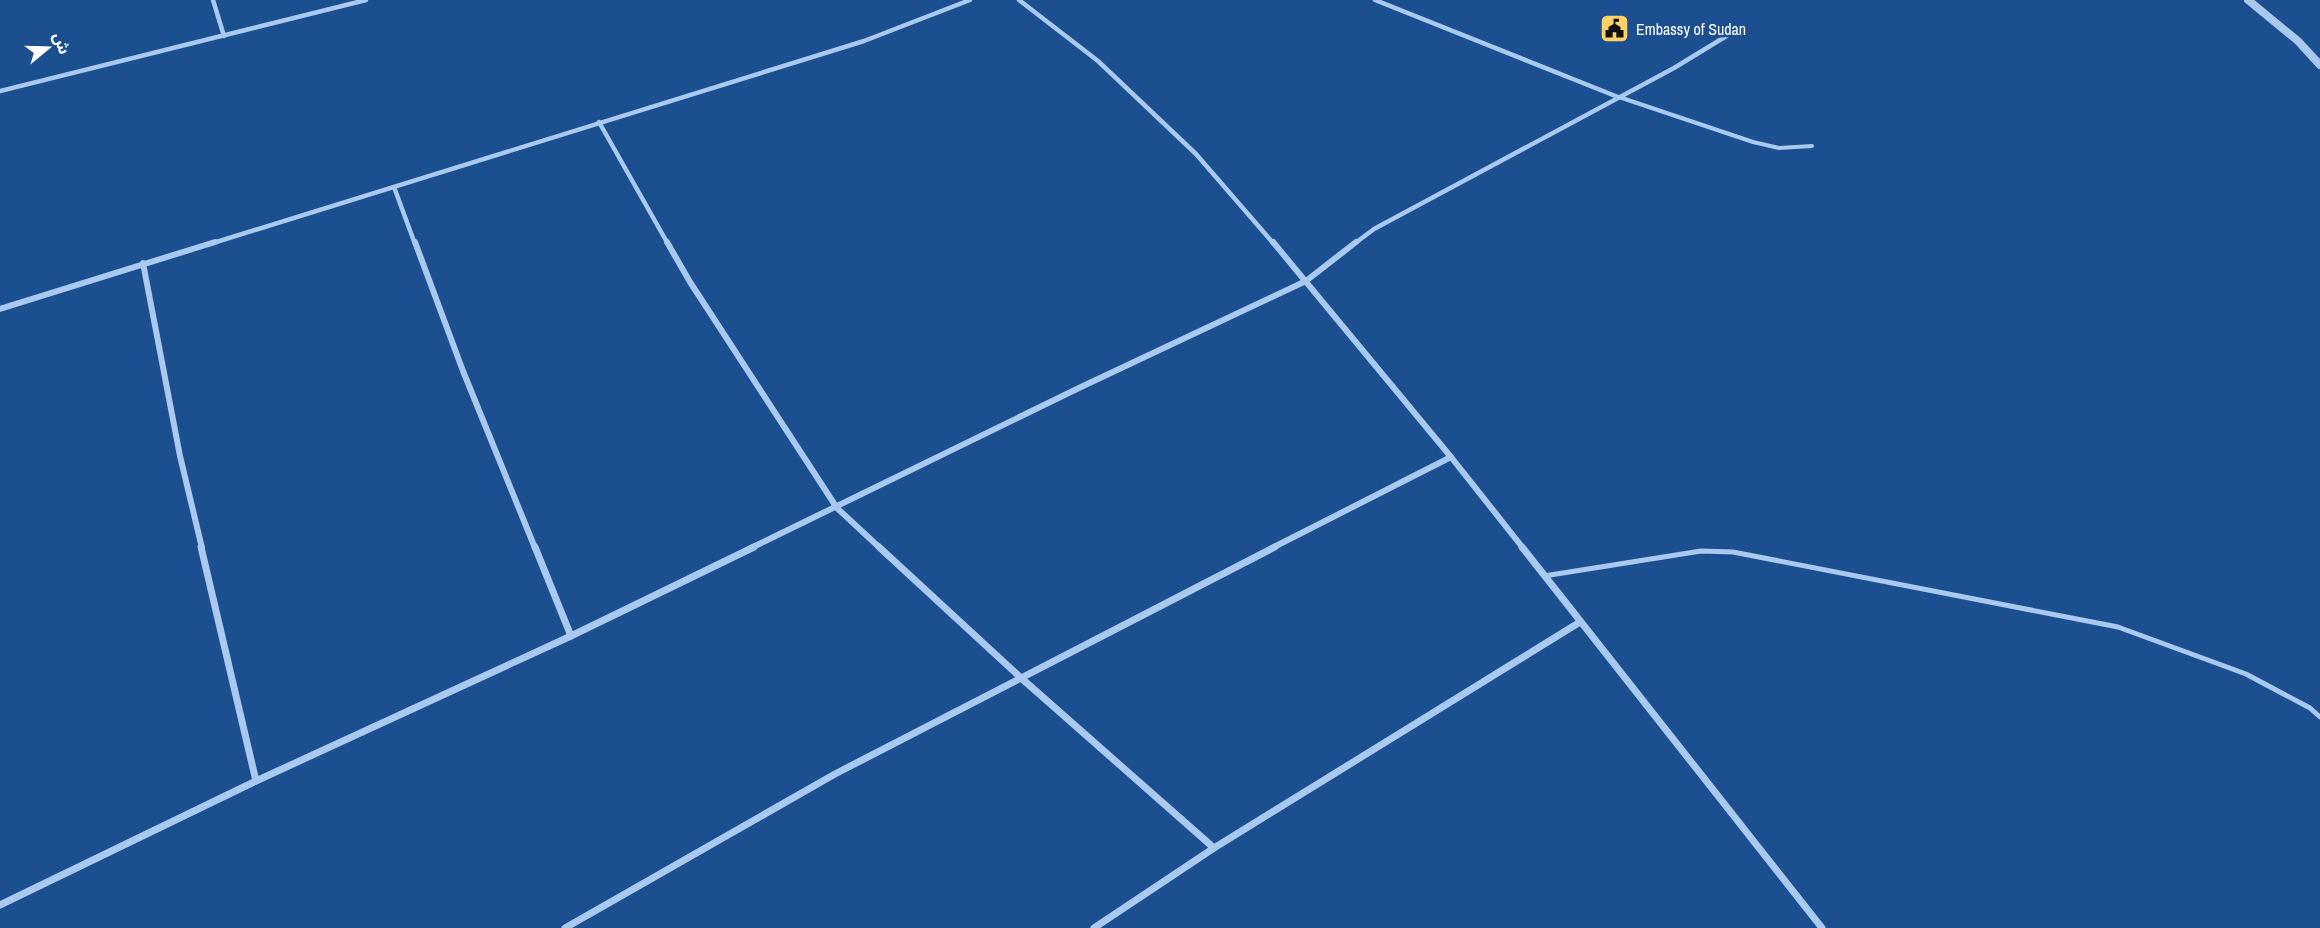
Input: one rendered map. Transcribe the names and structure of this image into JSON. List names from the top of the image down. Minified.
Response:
{"places":{"public building":["Embassy of Sudan"]},"north":"right"}
